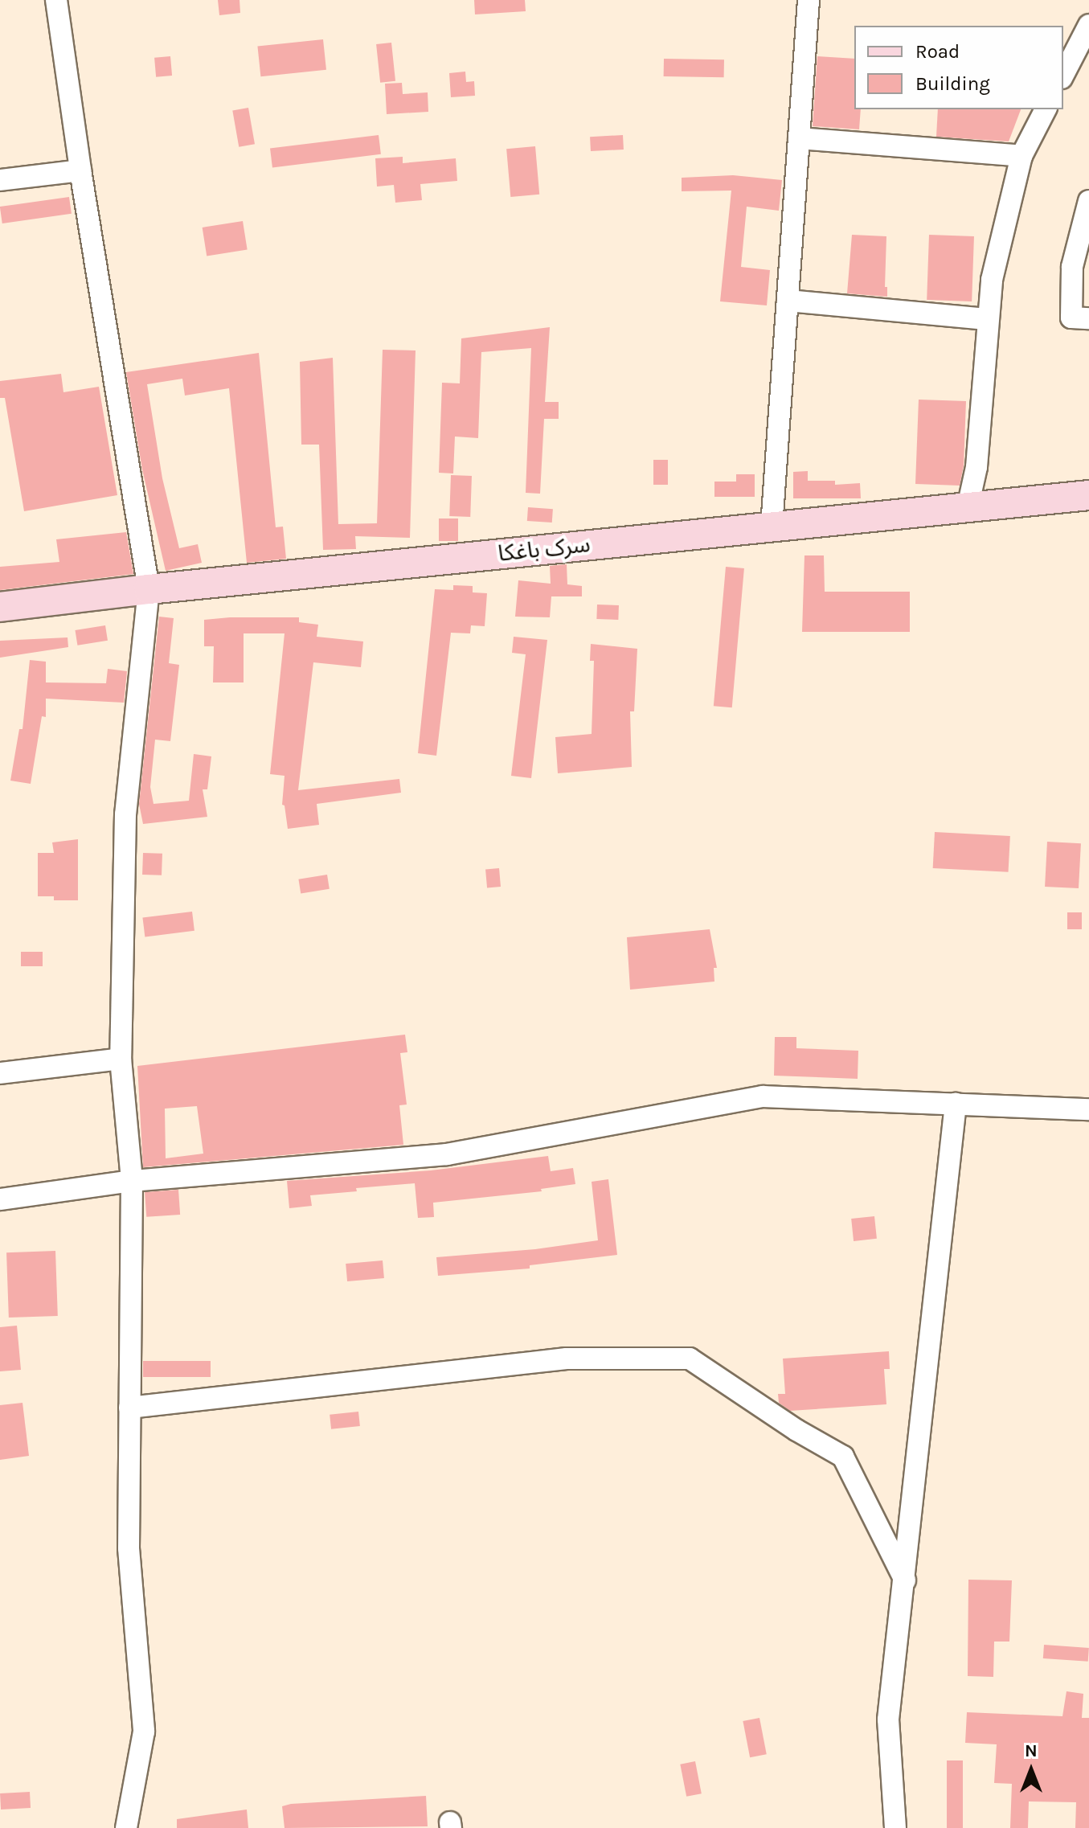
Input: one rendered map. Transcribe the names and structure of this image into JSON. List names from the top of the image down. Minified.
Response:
{"streets":{"street":["سرک باغکا"]},"legend":["Road","Building"],"north":"top"}
